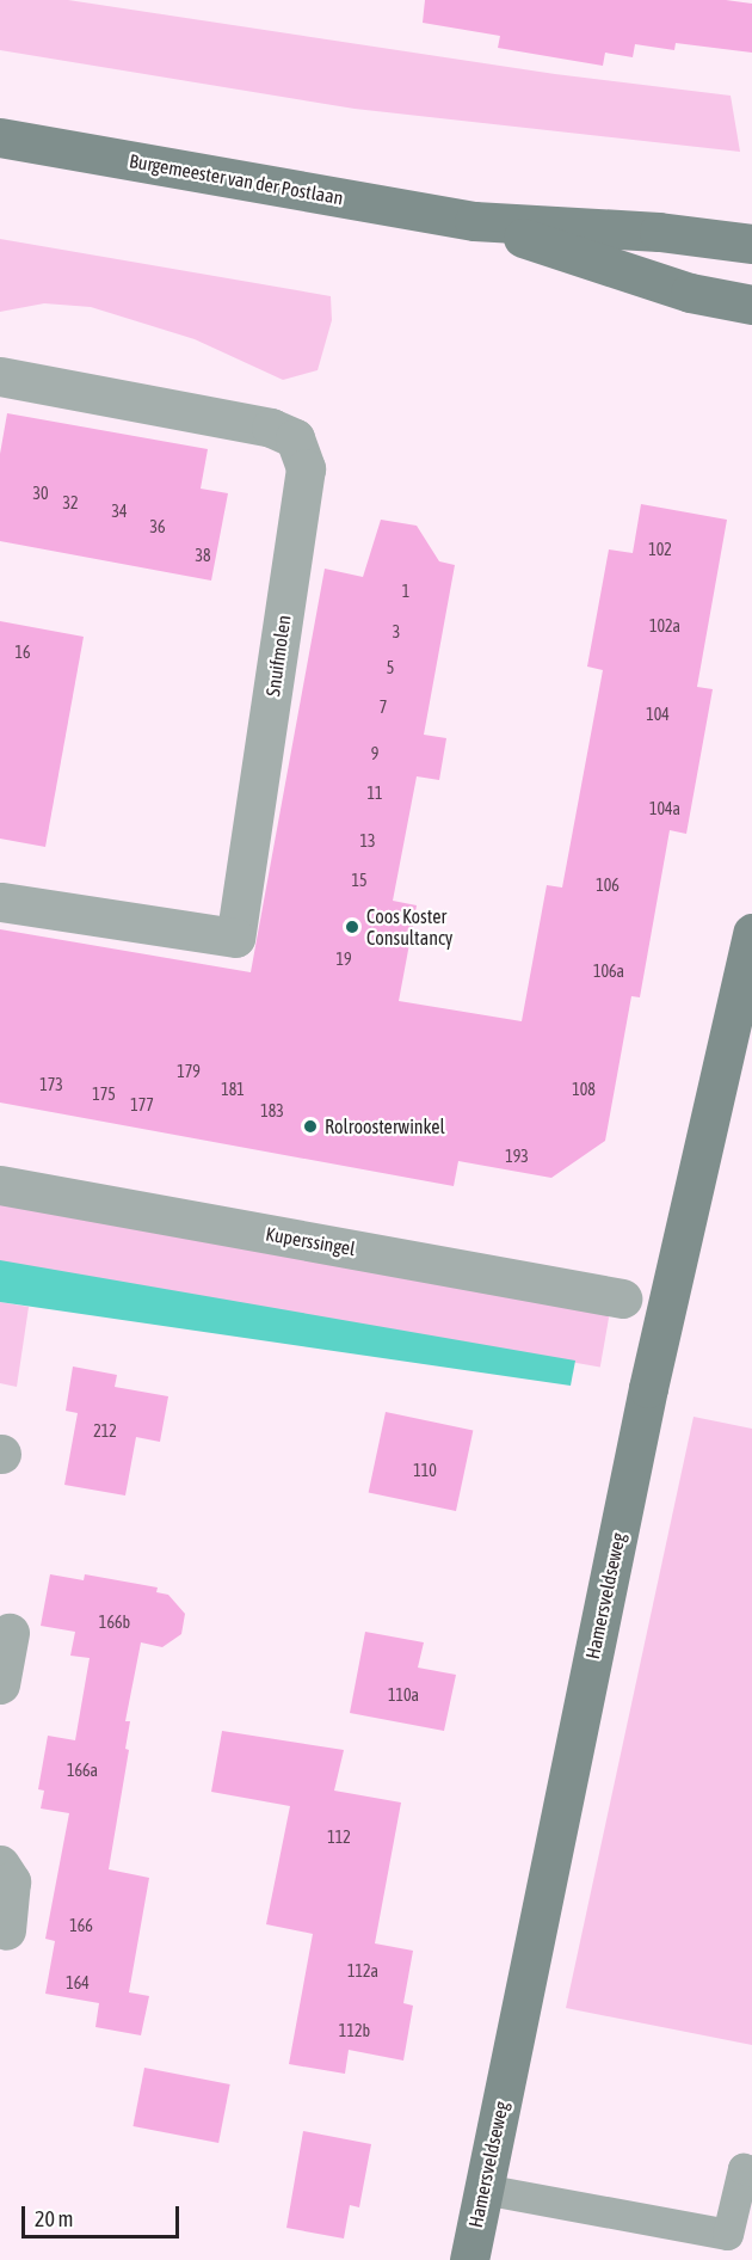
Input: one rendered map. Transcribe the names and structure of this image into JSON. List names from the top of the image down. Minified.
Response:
{"streets":{"street":["Burgemeester van der Postlaan","Snuifmolen","Kuperssingel","Hamersveldseweg"]},"places":["Coos Koster Consultancy","Rolroosterwinkel"],"house_numbers":["30","32","34","36","102","38","1","102a","3","16","5","7","104","9","11","104a","13","15","106","19","106a","179","173","181","108","175","177","183","193","212","110","166b","110a","166a","112","166","112a","164","112b"],"scale_bar":"20 m"}
